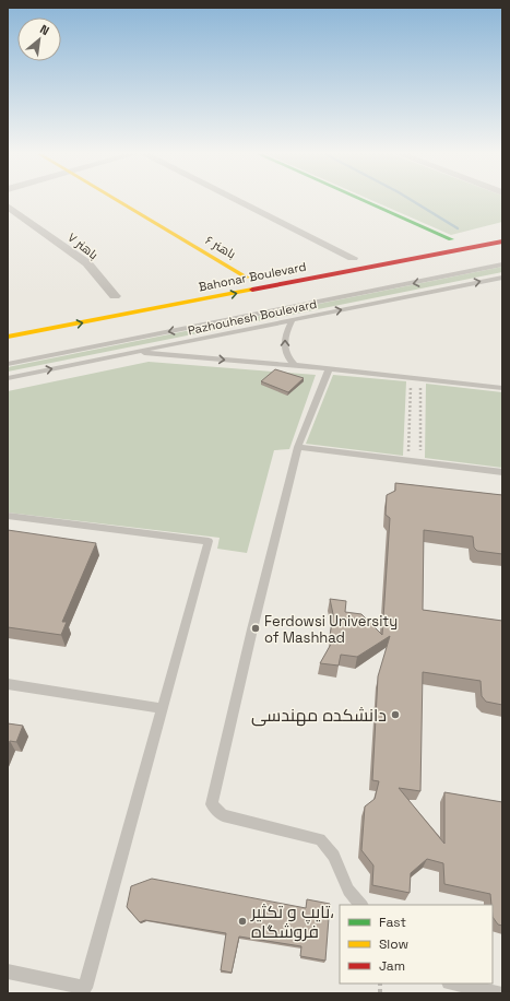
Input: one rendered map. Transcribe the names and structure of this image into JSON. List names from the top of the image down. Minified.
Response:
{"streets":{"street":["باهنر ۷","باهنر ۶","Bahonar Boulevard"],"lane":["Pazhouhesh Boulevard"]},"crossings":[["باهنر ۶","Bahonar Boulevard"]],"one_way":["Bahonar Boulevard"],"places":["Ferdowsi University of Mashhad","دانشکده مهندسی","تایپ و تکثیر، فروشگاه"],"legend":["Fast","Slow","Jam"],"north":"top right"}
